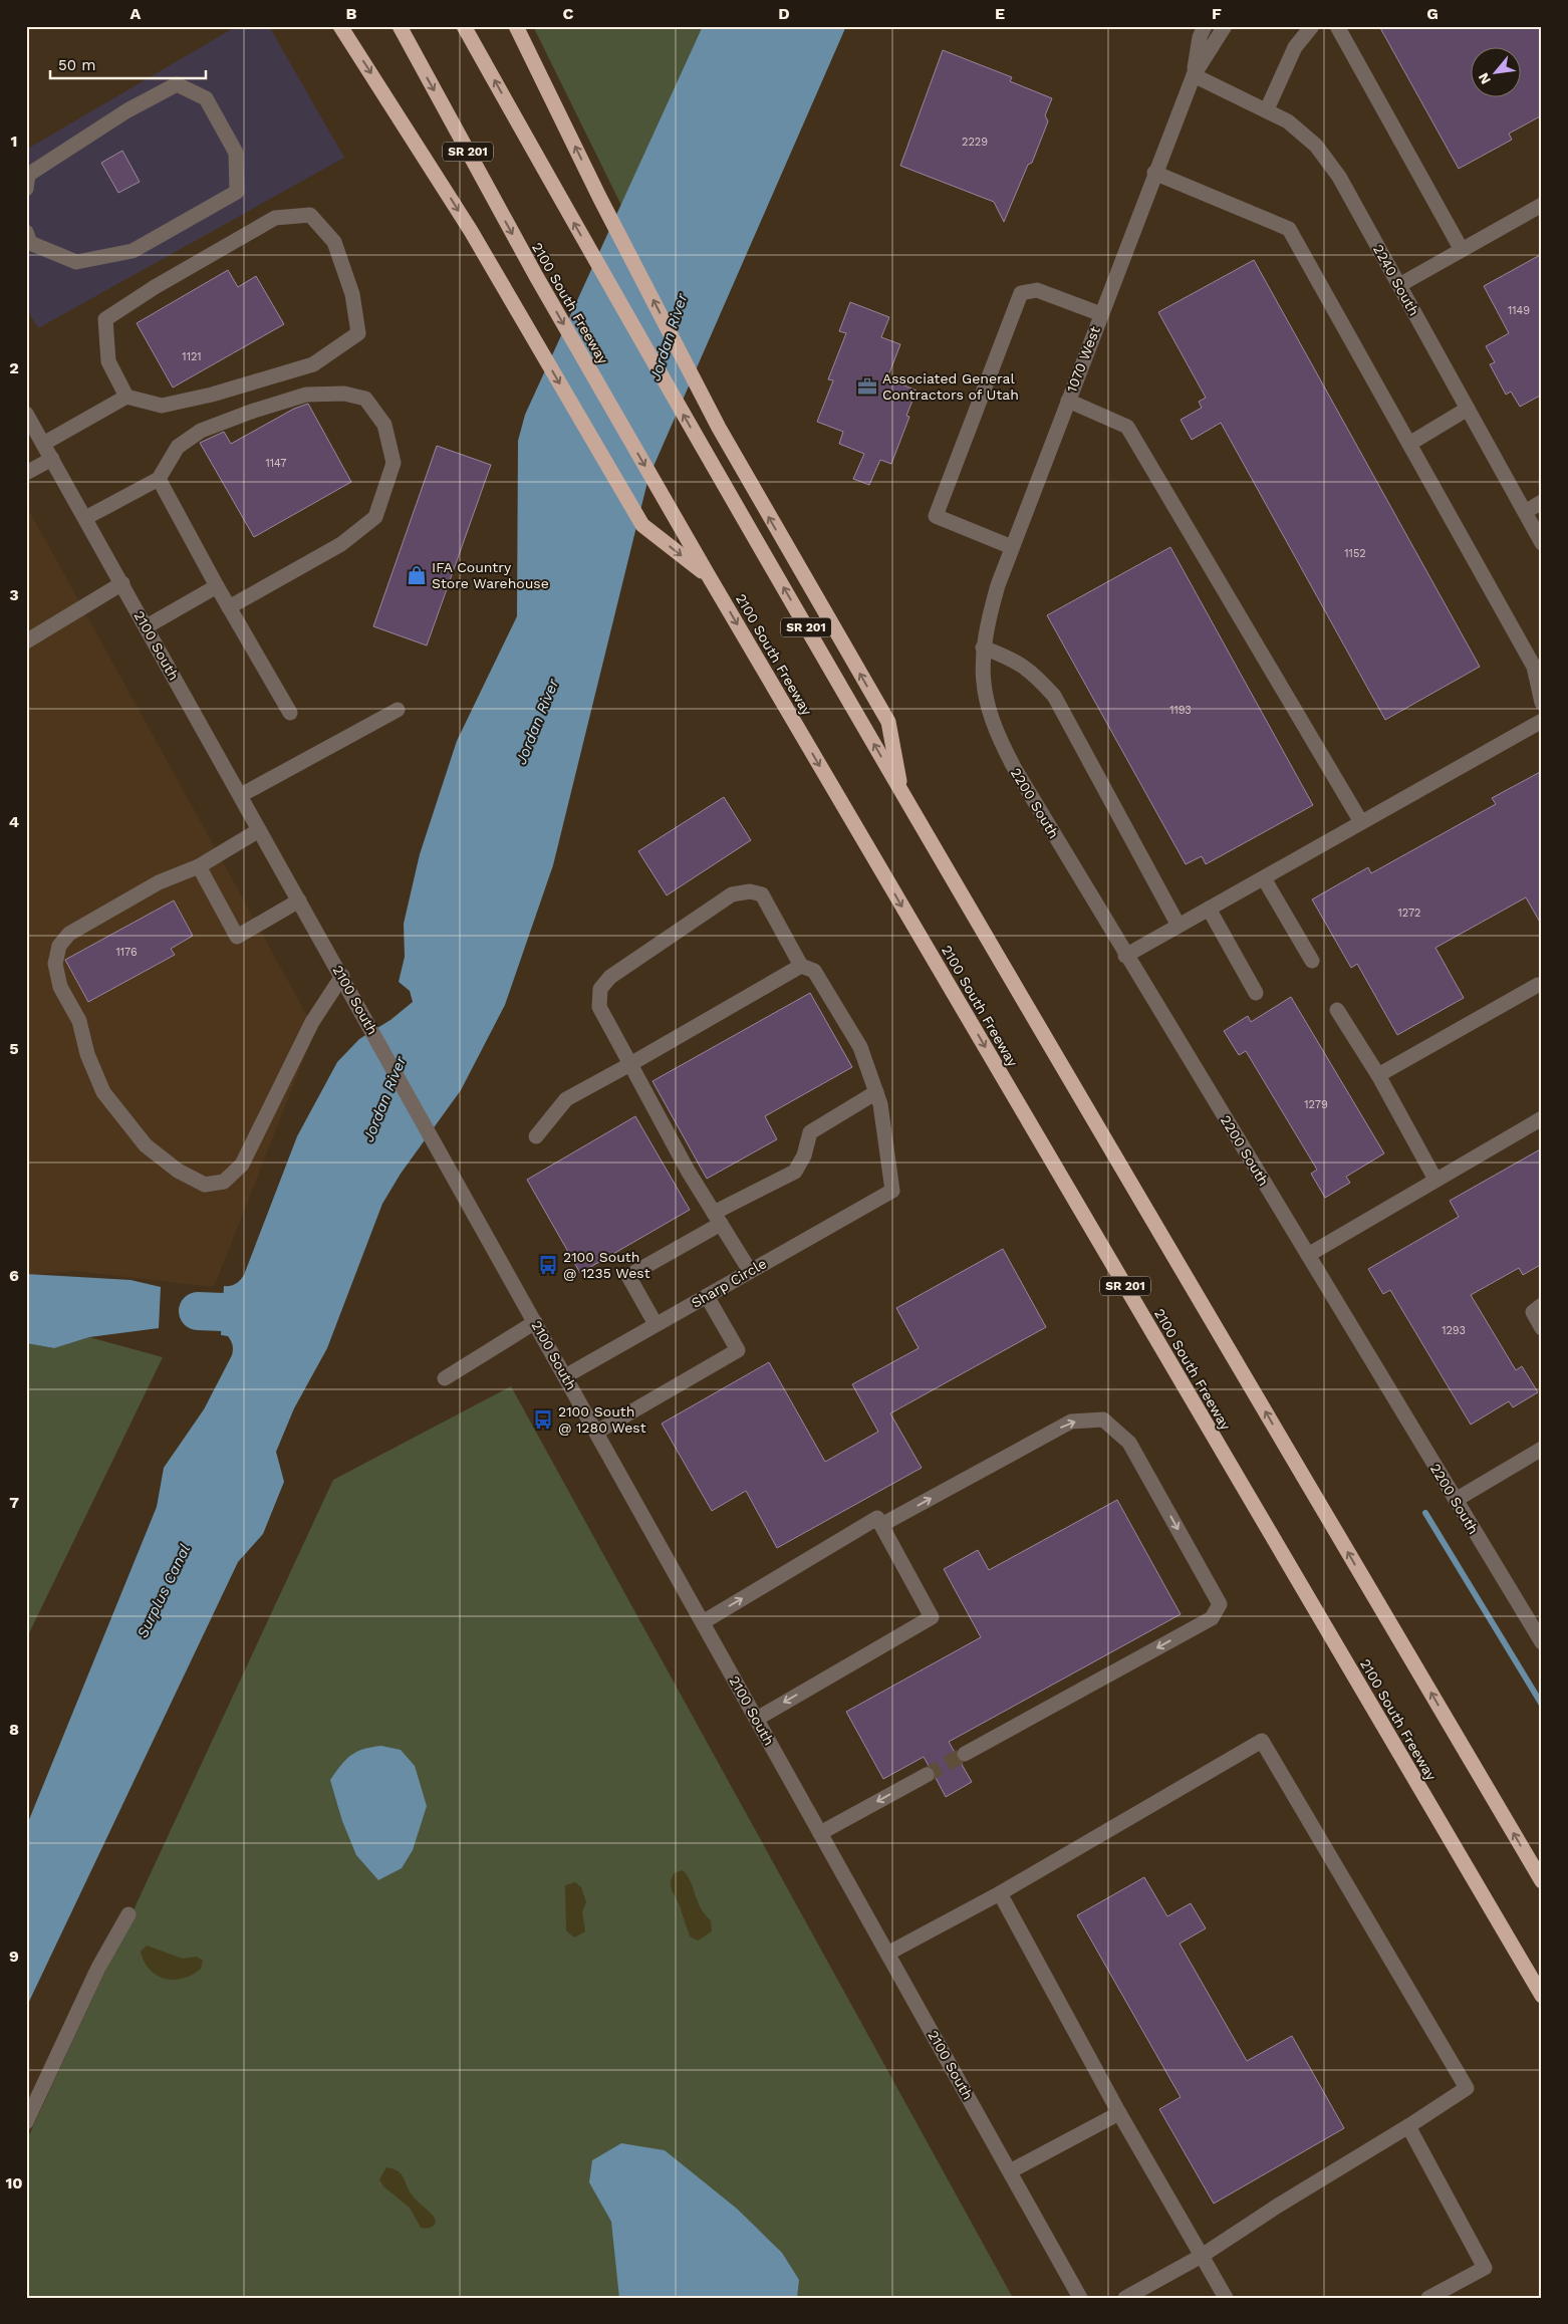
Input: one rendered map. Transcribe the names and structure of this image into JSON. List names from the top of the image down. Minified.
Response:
{"streets":{"highway":["SR 201","2100 South Freeway"],"street":["2240 South","1070 West","2100 South","2200 South","Sharp Circle"]},"crossings":[["2240 South","1070 West"],["1070 West","2200 South"],["2100 South","Sharp Circle"]],"water":["Jordan River","Surplus Canal"],"places":{"office":["Associated General Contractors of Utah"],"shop":["IFA Country Store Warehouse"],"bus stop":["2100 South @ 1235 West","2100 South @ 1280 West"]},"house_numbers":["2229","1149","1121","1147","1152","1193","1272","1176","1279","1293"],"scale_bar":"50 m","north":"bottom left","grid":{"columns":["A","B","C","D","E","F","G"],"rows":["1","2","3","4","5","6","7","8","9","10"]}}
